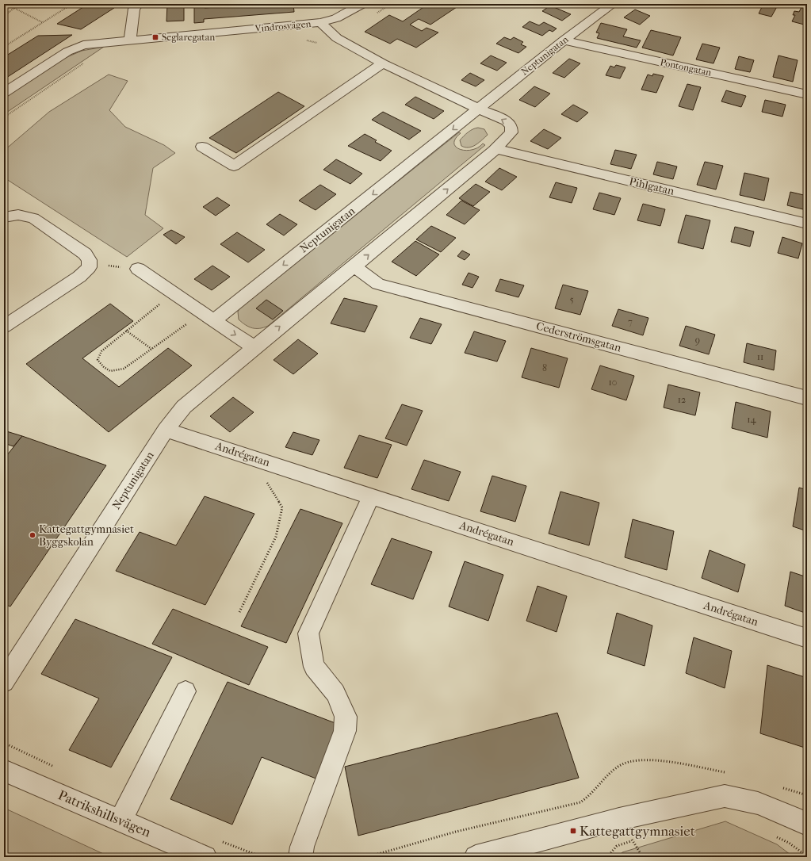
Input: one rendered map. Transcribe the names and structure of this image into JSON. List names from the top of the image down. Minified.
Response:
{"streets":{"street":["Vindrosvägen","Neptunigatan","Pontongatan","Pihlgatan","Cederströmsgatan","Andrégatan","Patrikshillsvägen"]},"crossings":[["Vindrosvägen","Neptunigatan"],["Neptunigatan","Pontongatan"],["Neptunigatan","Pihlgatan"],["Neptunigatan","Cederströmsgatan"],["Neptunigatan","Andrégatan"]],"places":{"transit":["Seglaregatan","Kattegattgymnasiet"],"other":["Kattegattgymnasiet Byggskolan"]},"house_numbers":["5","7","9","11","8","10","12","14"]}
